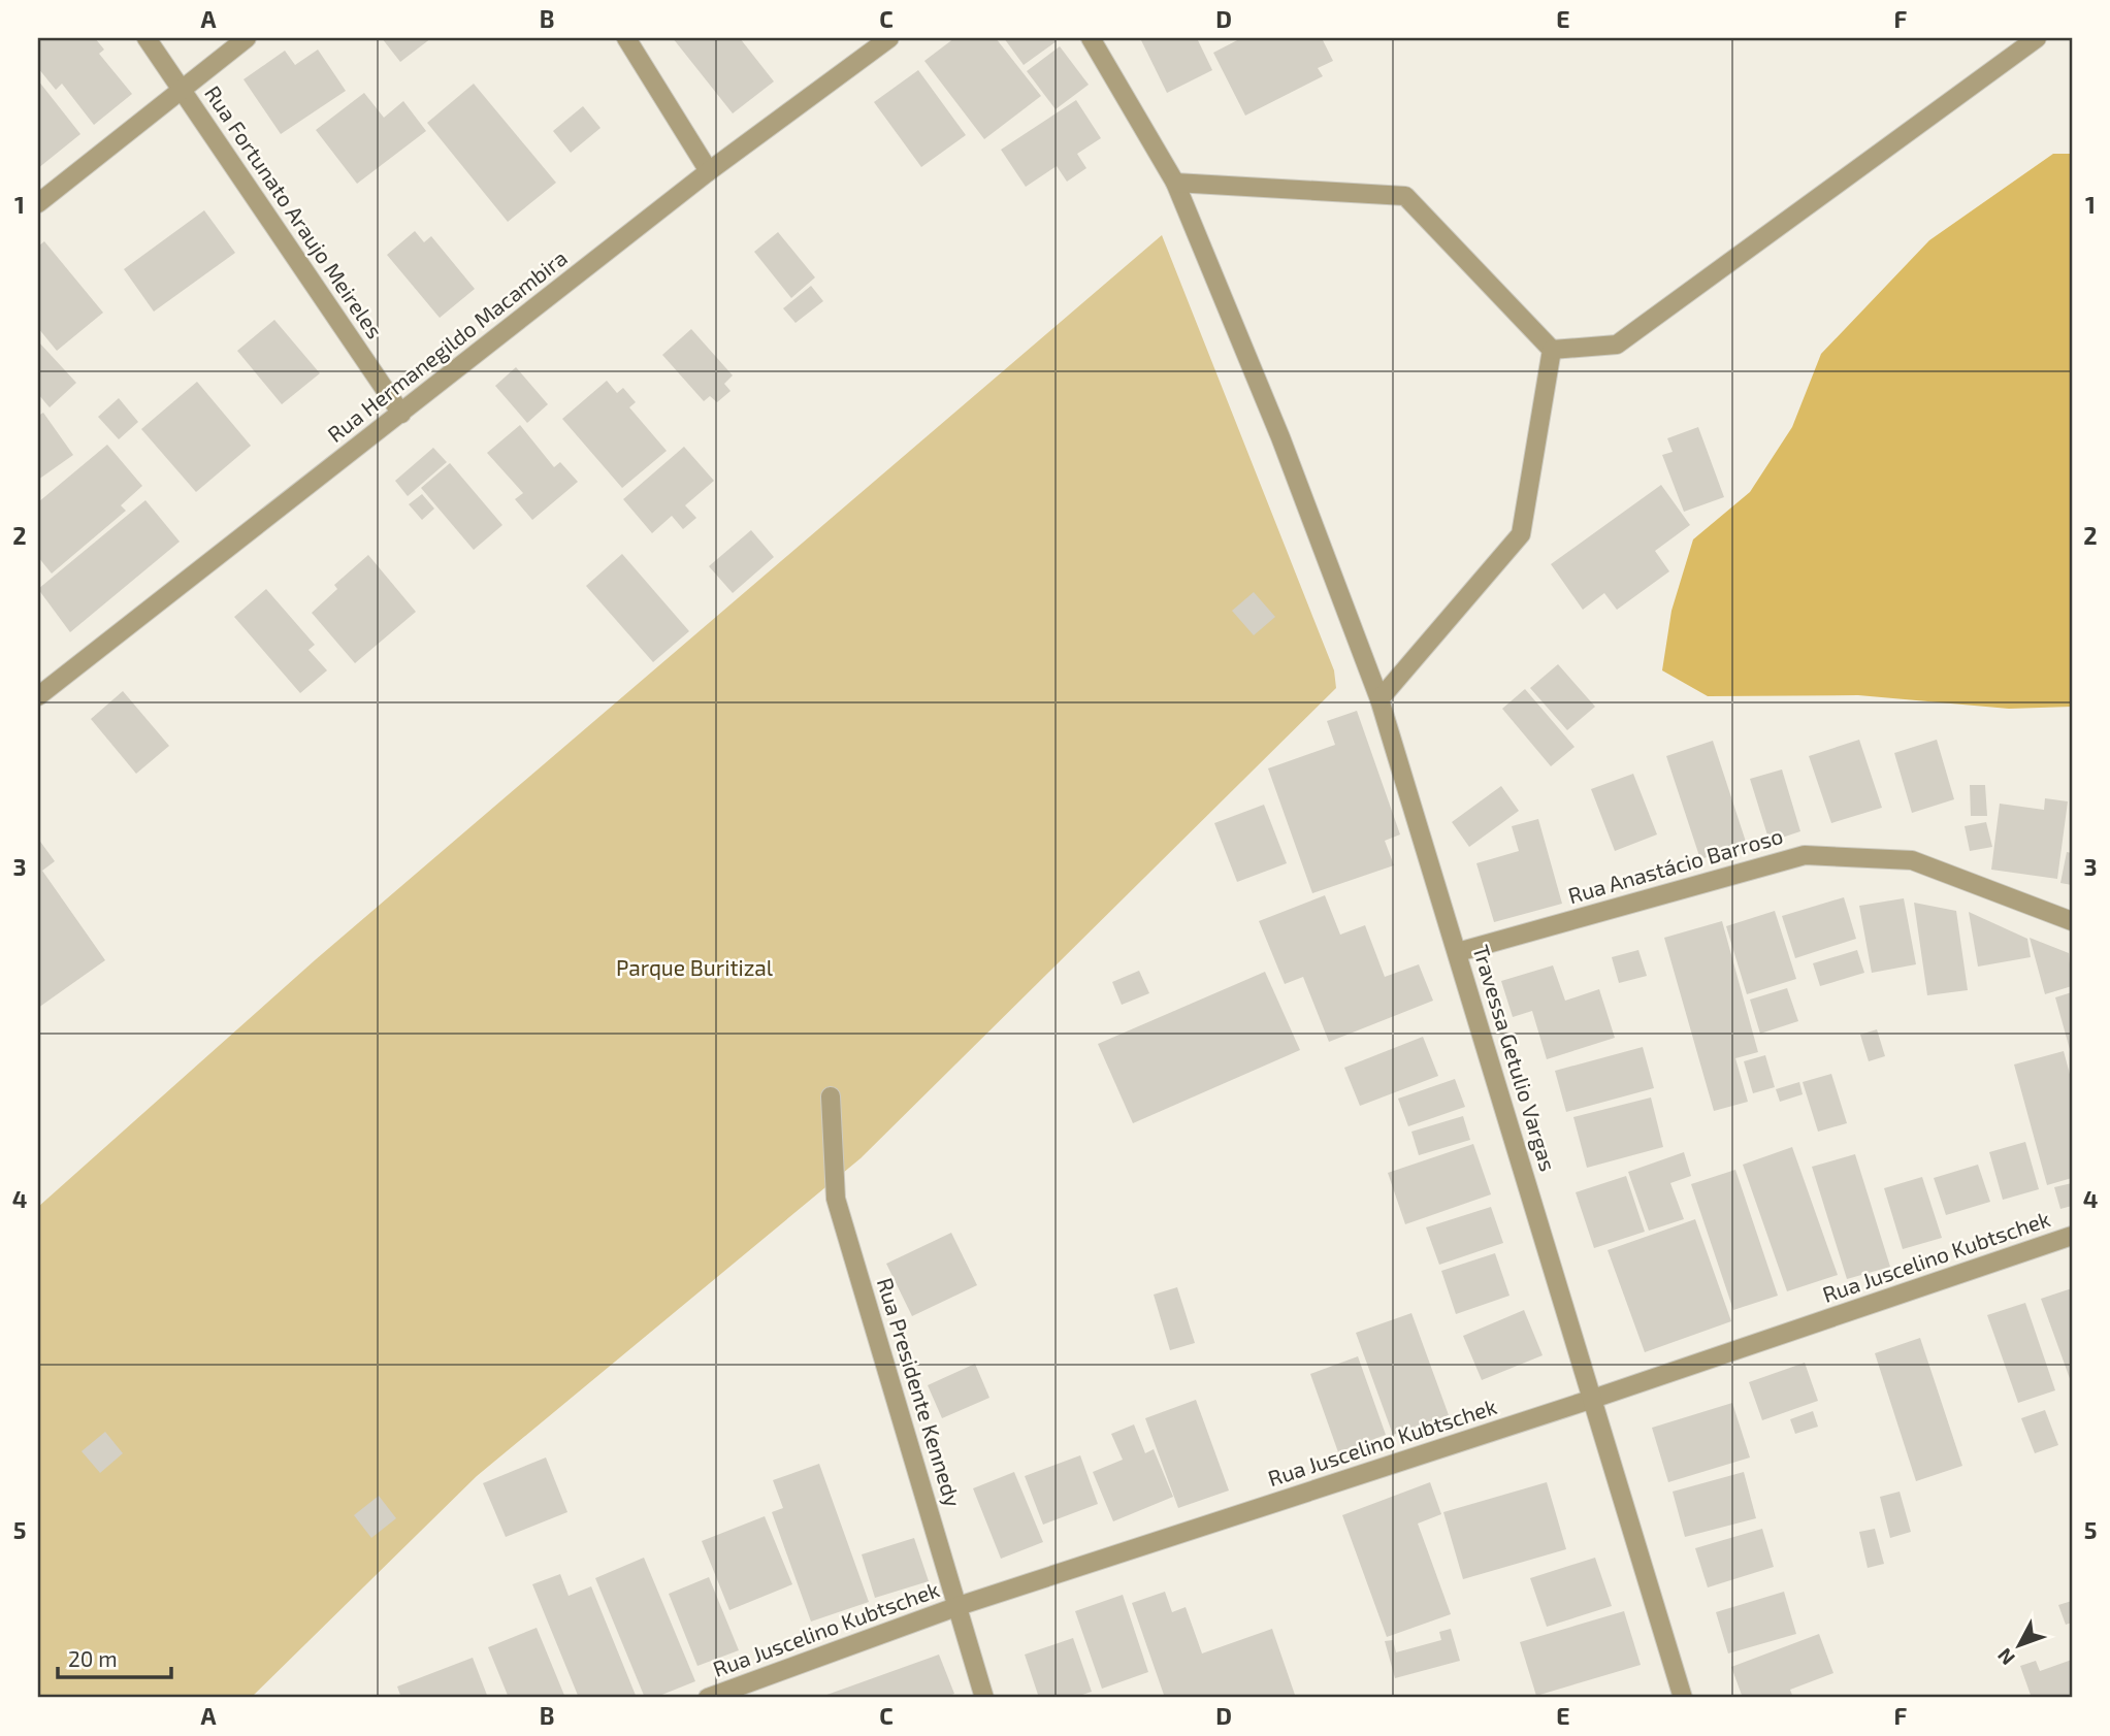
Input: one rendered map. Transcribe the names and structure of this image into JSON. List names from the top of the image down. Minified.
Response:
{"streets":{"street":["Rua Fortunato Araujo Meireles","Rua Hermanegildo Macambira","Rua Anastácio Barroso","Travessa Getulio Vargas","Rua Juscelino Kubtschek","Rua Presidente Kennedy"]},"crossings":[["Rua Fortunato Araujo Meireles","Rua Hermanegildo Macambira"],["Rua Anastácio Barroso","Travessa Getulio Vargas"],["Travessa Getulio Vargas","Rua Juscelino Kubtschek"],["Rua Juscelino Kubtschek","Rua Presidente Kennedy"]],"parks":["Parque Buritizal"],"scale_bar":"20 m","north":"bottom left","grid":{"columns":["A","B","C","D","E","F"],"rows":["1","2","3","4","5"]}}
